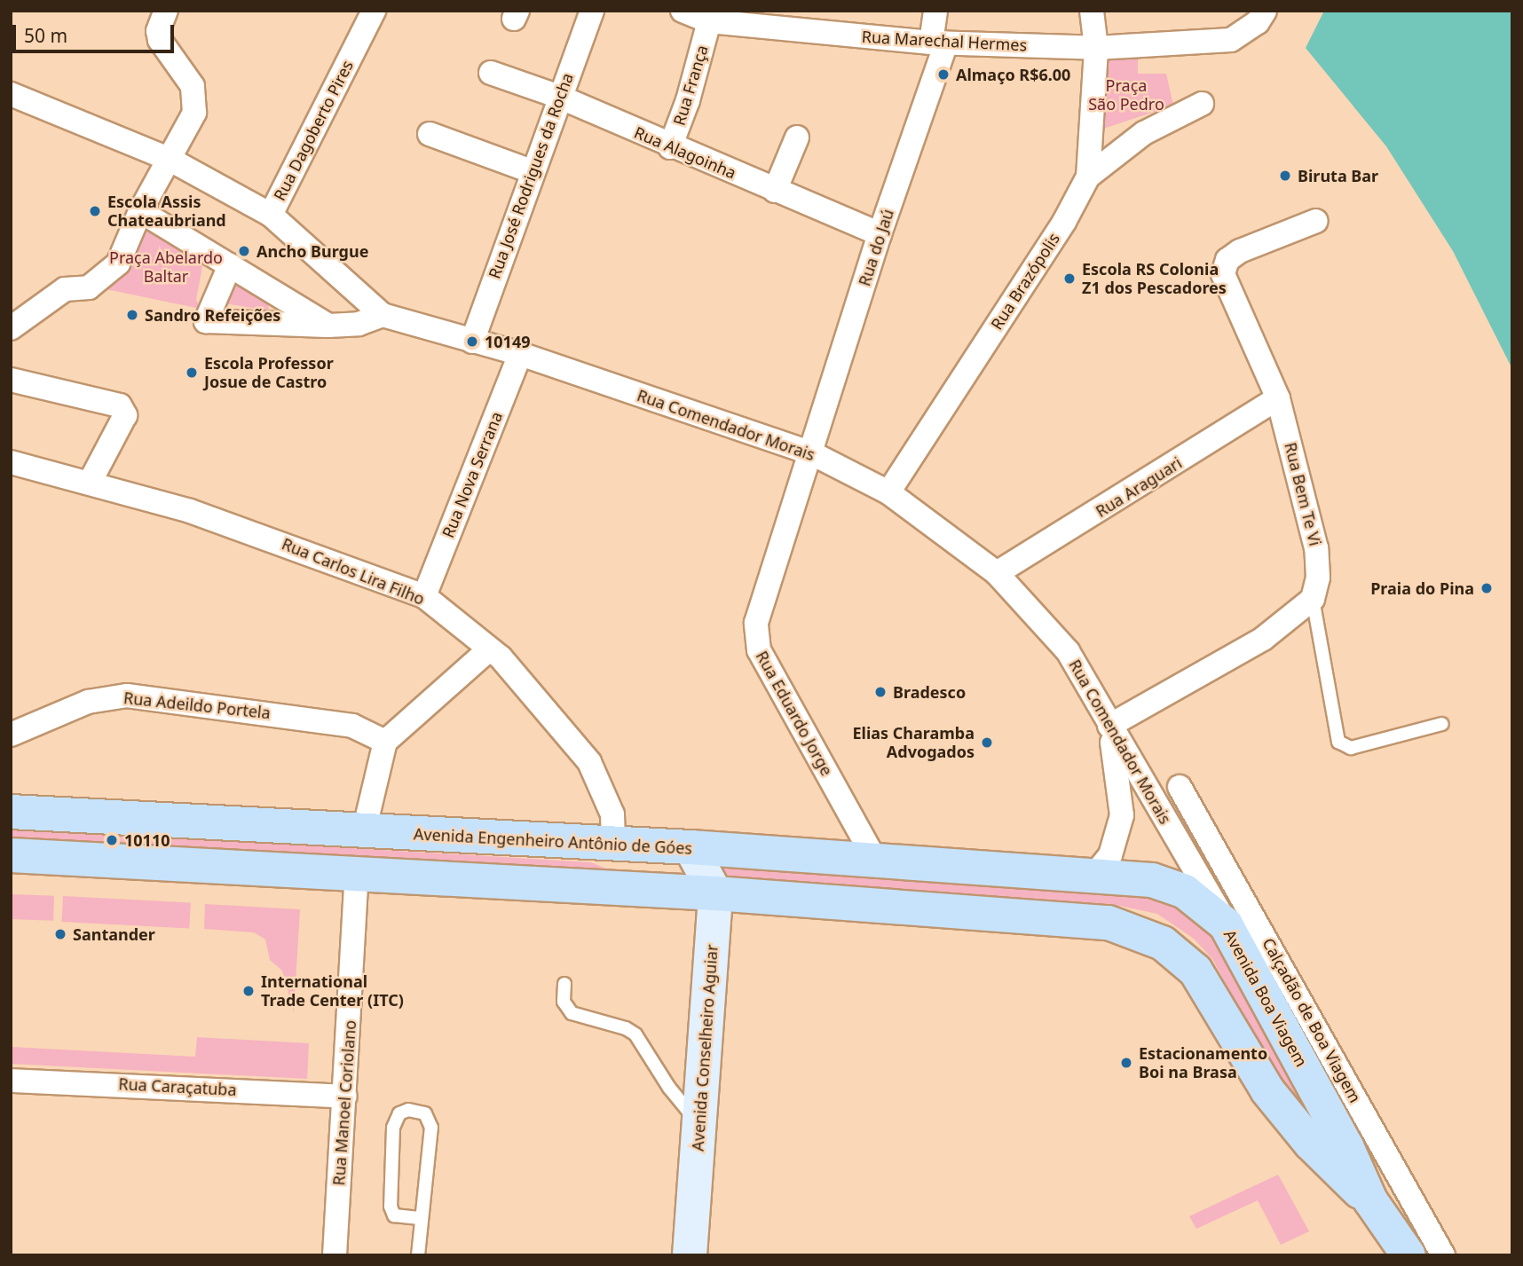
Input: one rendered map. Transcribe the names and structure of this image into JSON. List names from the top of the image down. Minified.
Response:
{"streets":{"main road":["Avenida Engenheiro Antônio de Góes","Avenida Boa Viagem","Avenida Conselheiro Aguiar"],"street":["Rua Marechal Hermes","Rua França","Rua Dagoberto Pires","Rua Alagoinha","Rua José Rodrigues da Rocha","Rua do Jaú","Rua Brazópolis","Rua Comendador Morais","Rua Nova Serrana","Rua Araguari","Rua Bem Te Vi","Rua Carlos Lira Filho","Rua Adeildo Portela","Rua Eduardo Jorge","Calçadão de Boa Viagem","Rua Caraçatuba","Rua Manoel Coriolano"]},"crossings":[["Rua Marechal Hermes","Rua França"],["Rua Marechal Hermes","Rua do Jaú"],["Rua Marechal Hermes","Rua Brazópolis"],["Rua França","Rua Alagoinha"],["Rua Dagoberto Pires","Rua Comendador Morais"],["Rua Alagoinha","Rua José Rodrigues da Rocha"],["Rua Alagoinha","Rua do Jaú"],["Rua José Rodrigues da Rocha","Rua Comendador Morais"],["Rua do Jaú","Rua Comendador Morais"],["Rua do Jaú","Rua Eduardo Jorge"],["Rua Brazópolis","Rua Comendador Morais"],["Rua Comendador Morais","Rua Nova Serrana"],["Rua Comendador Morais","Rua Araguari"],["Rua Comendador Morais","Rua Eduardo Jorge"],["Rua Comendador Morais","Avenida Boa Viagem"],["Rua Nova Serrana","Rua Carlos Lira Filho"],["Rua Araguari","Rua Bem Te Vi"],["Rua Carlos Lira Filho","Avenida Engenheiro Antônio de Góes"],["Rua Eduardo Jorge","Avenida Engenheiro Antônio de Góes"],["Avenida Engenheiro Antônio de Góes","Avenida Boa Viagem"],["Avenida Boa Viagem","Avenida Conselheiro Aguiar"],["Rua Caraçatuba","Rua Manoel Coriolano"]],"parks":["Praça São Pedro","Praça Abelardo Baltar"],"places":["Almaço R$6.00","Biruta Bar","Escola Assis Chateaubriand","Ancho Burgue","Escola RS Colonia Z1 dos Pescadores","Sandro Refeições","10149","Escola Professor Josue de Castro","Praia do Pina","Bradesco","Elias Charamba Advogados","10110","Santander","International Trade Center (ITC)","Estacionamento Boi na Brasa"],"scale_bar":"50 m"}
